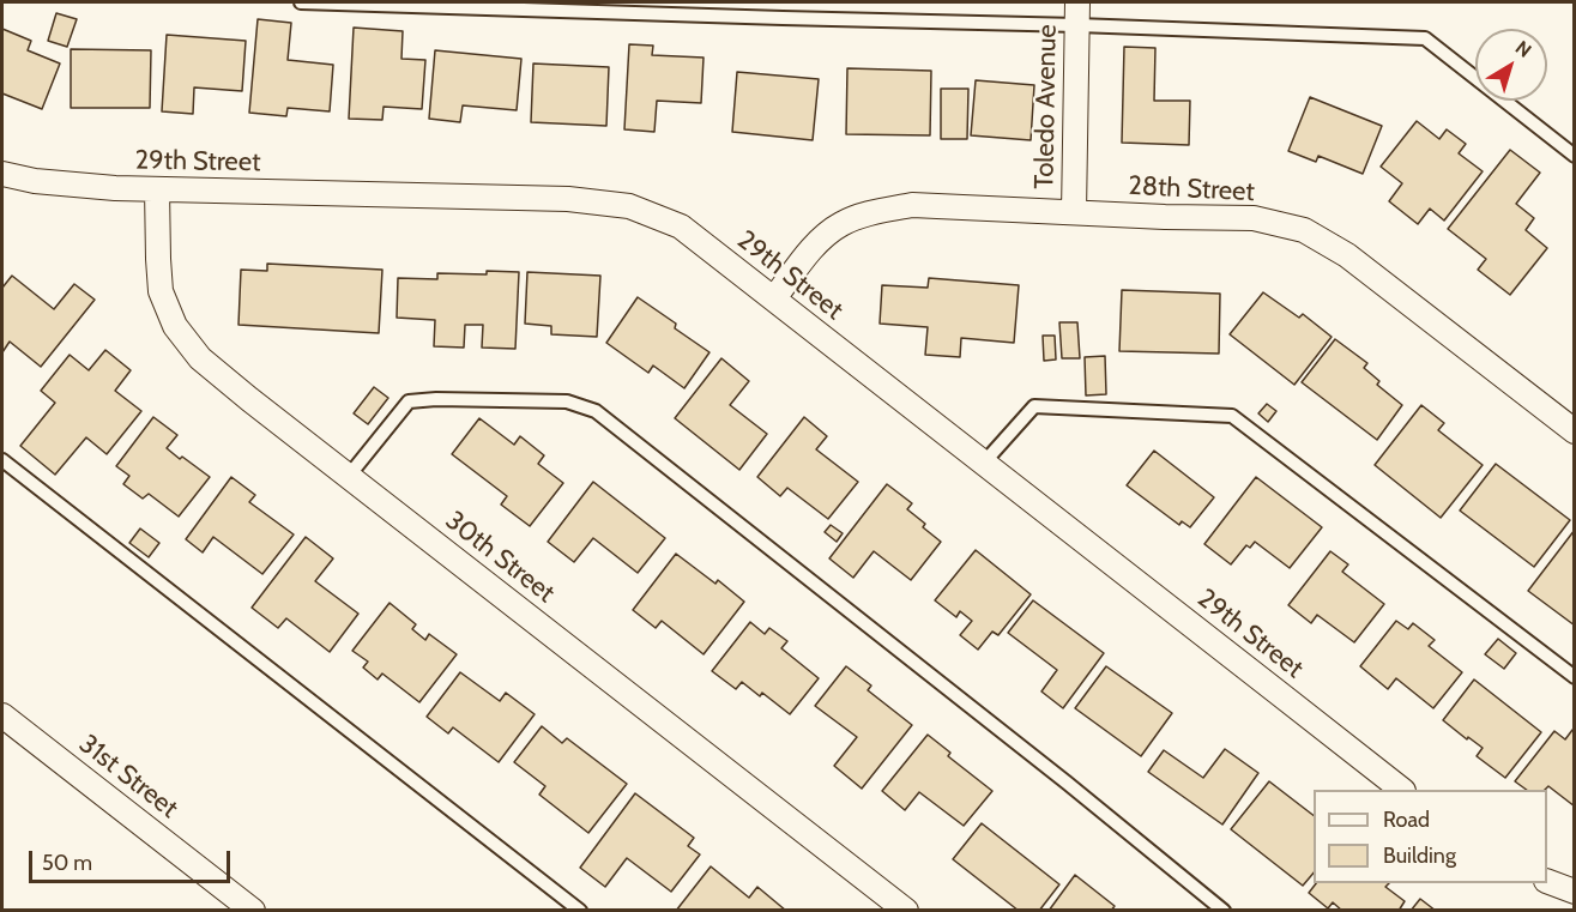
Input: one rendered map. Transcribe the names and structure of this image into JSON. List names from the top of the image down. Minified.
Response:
{"streets":{"street":["Toledo Avenue","29th Street","28th Street","30th Street","31st Street"]},"crossings":[["Toledo Avenue","28th Street"],["29th Street","28th Street"],["29th Street","30th Street"]],"legend":["Road","Building"],"scale_bar":"50 m","north":"top right"}
